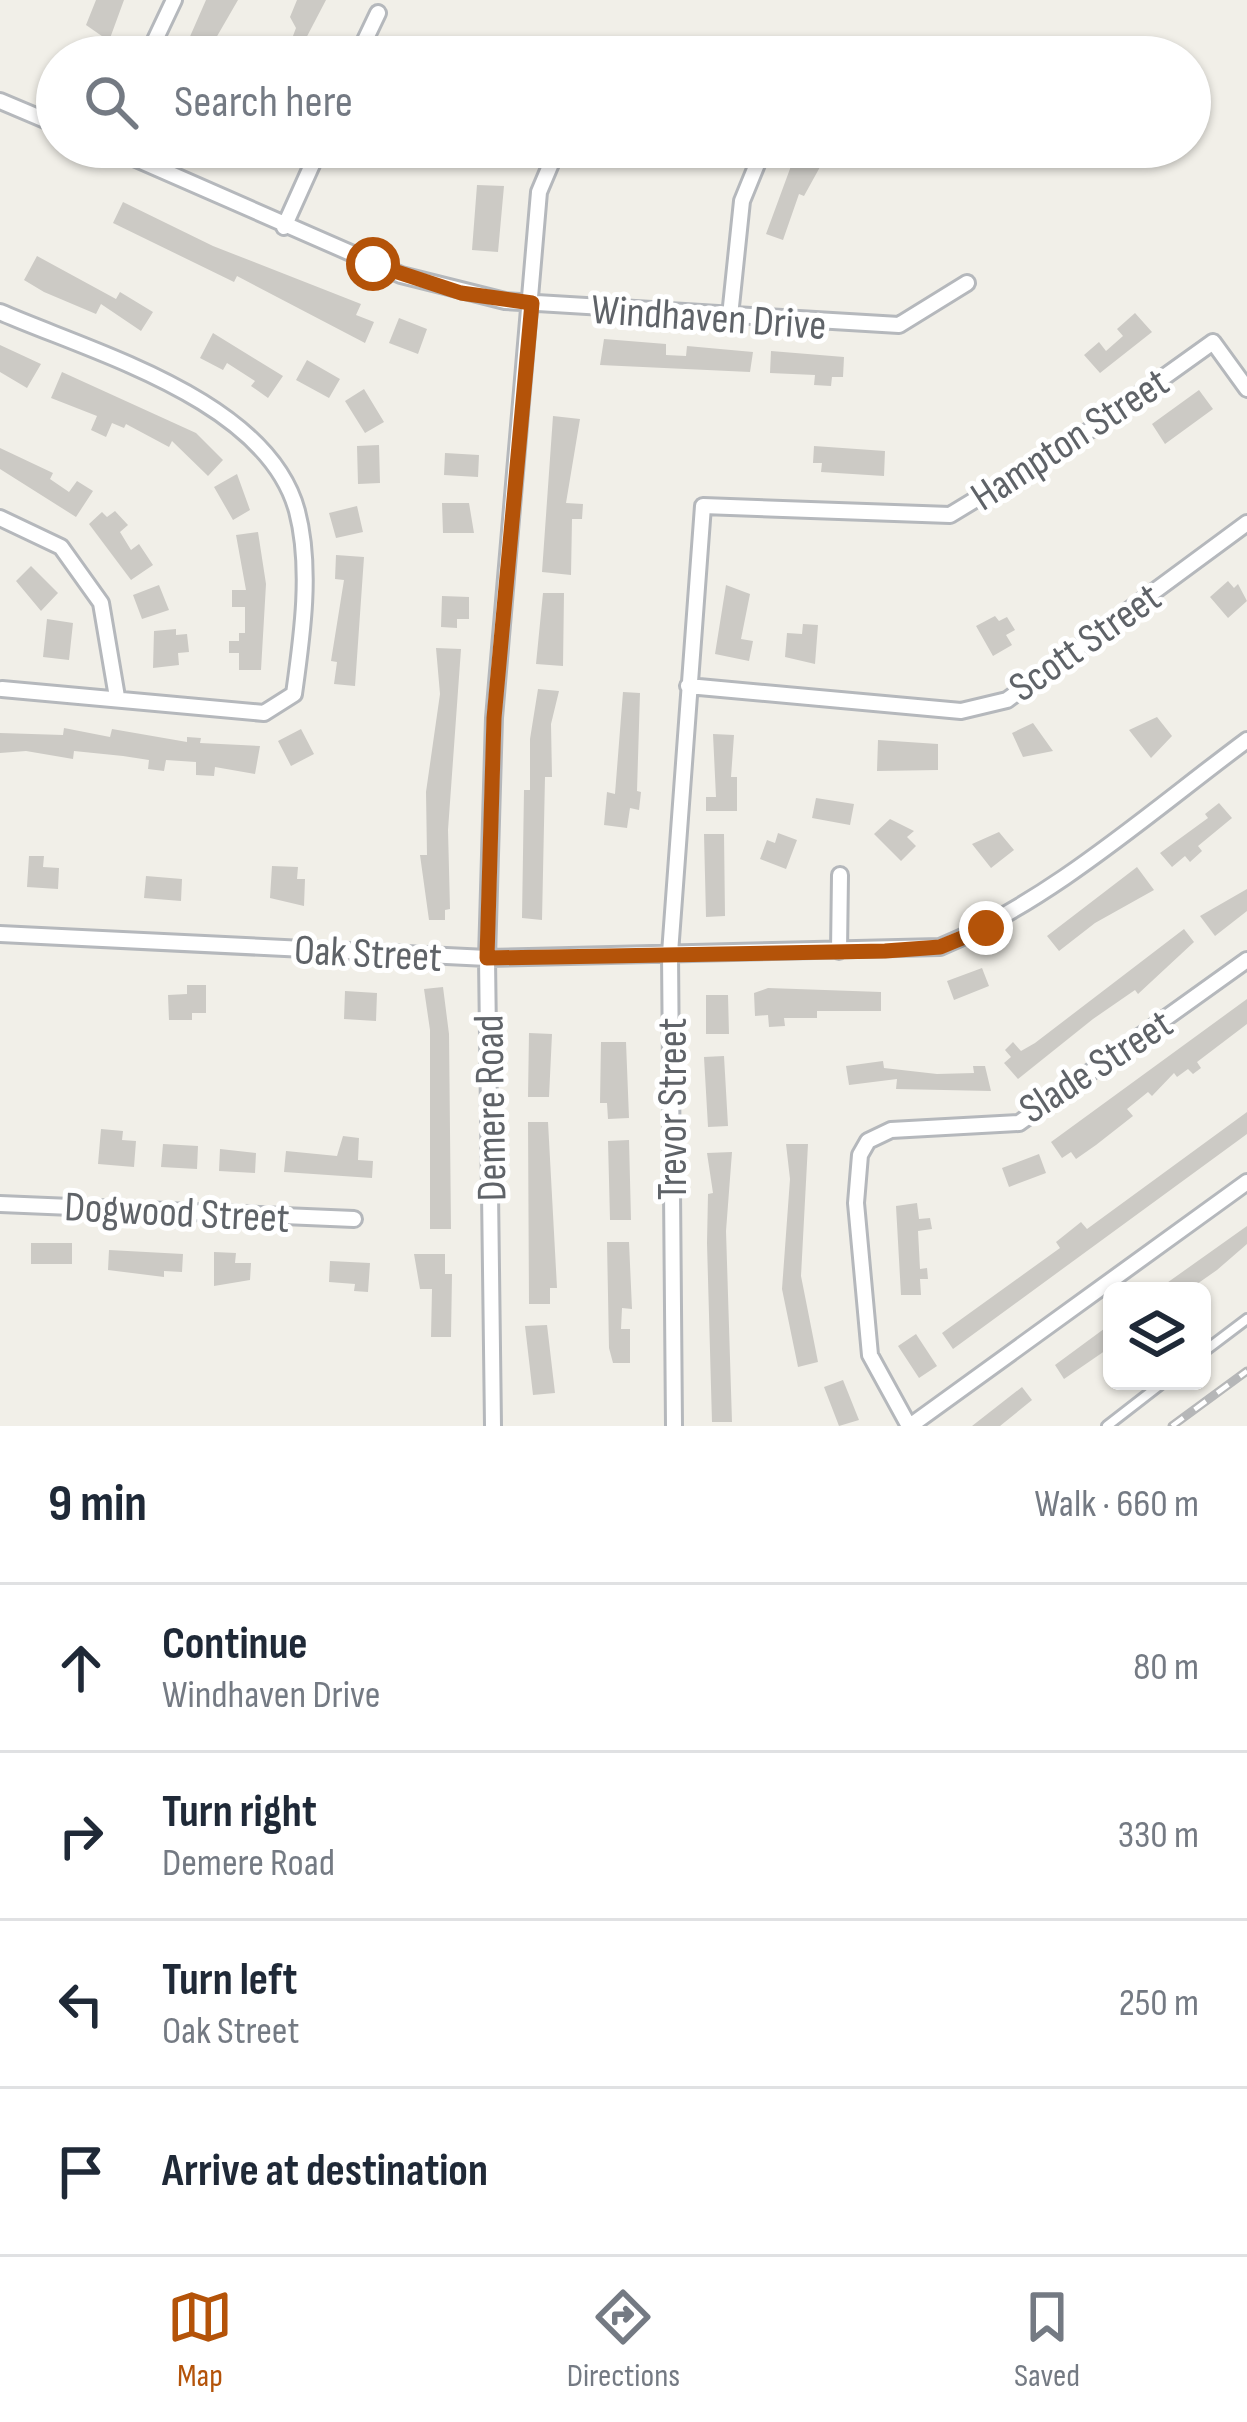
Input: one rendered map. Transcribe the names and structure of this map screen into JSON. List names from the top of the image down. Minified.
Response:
{"streets":{"street":["Windhaven Drive","Hampton Street","Scott Street","Oak Street","Slade Street","Demere Road","Trevor Street","Dogwood Street"]},"crossings":[["Windhaven Drive","Demere Road"],["Hampton Street","Trevor Street"],["Scott Street","Trevor Street"],["Oak Street","Demere Road"],["Oak Street","Trevor Street"]],"page":{"search":"Search here","heading":["9 min","Walk · 660 m"],"list":[["Continue","Windhaven Drive","80 m"],["Turn right","Demere Road","330 m"],["Turn left","Oak Street","250 m"],"Arrive at destination"],"nav":["Map","Directions","Saved"]}}
